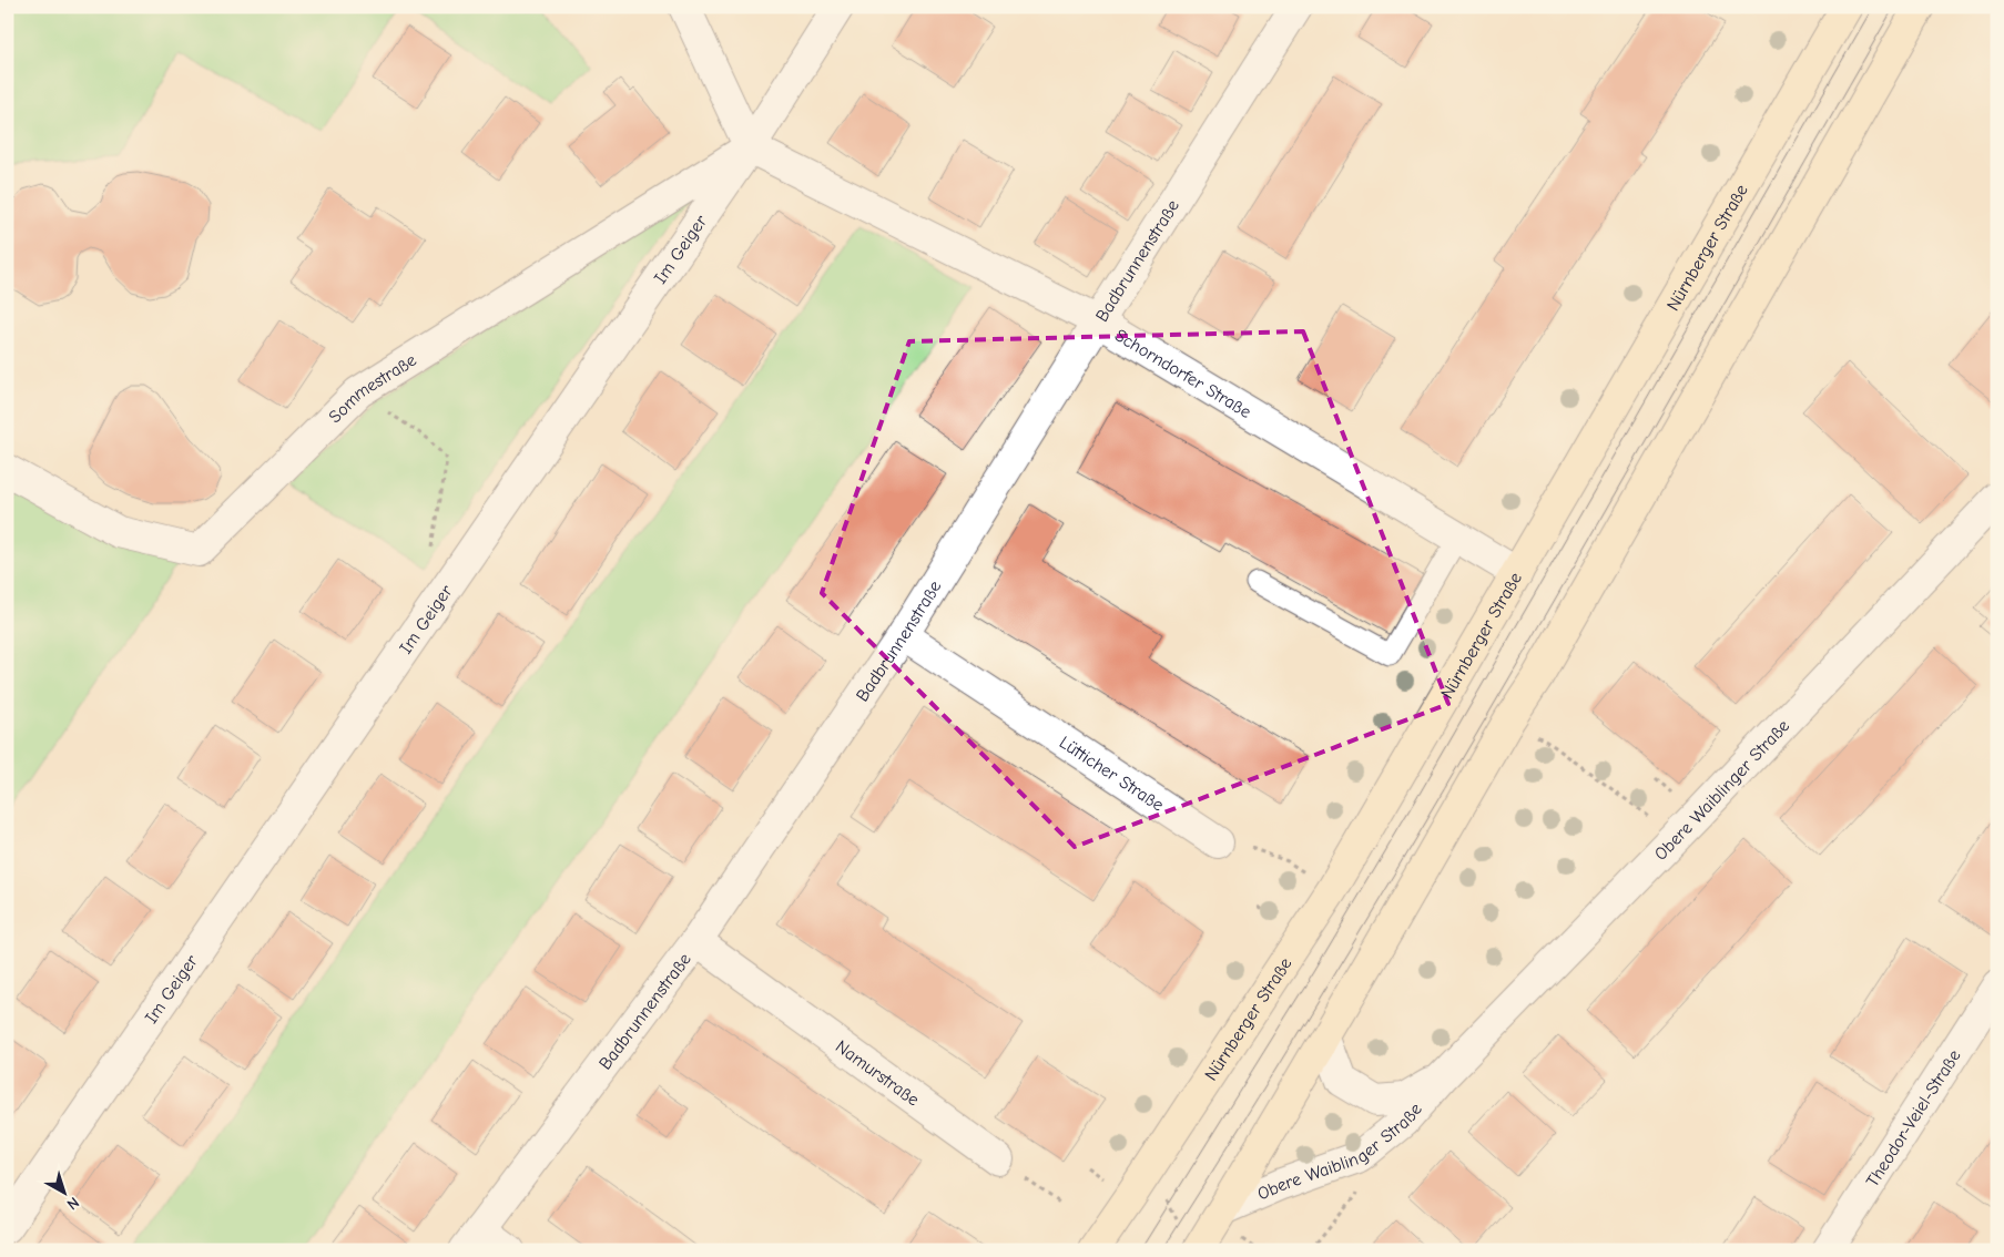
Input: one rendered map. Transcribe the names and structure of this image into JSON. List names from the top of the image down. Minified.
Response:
{"streets":{"main road":["Nürnberger Straße"],"street":["Im Geiger","Badbrunnenstraße","Schorndorfer Straße","Sommestraße","Lütticher Straße","Obere Waiblinger Straße","Namurstraße","Theodor-Veiel-Straße"]},"crossings":[["Nürnberger Straße","Schorndorfer Straße"],["Im Geiger","Schorndorfer Straße"],["Im Geiger","Sommestraße"],["Badbrunnenstraße","Schorndorfer Straße"],["Badbrunnenstraße","Lütticher Straße"],["Badbrunnenstraße","Namurstraße"],["Schorndorfer Straße","Sommestraße"]],"north":"bottom right"}
